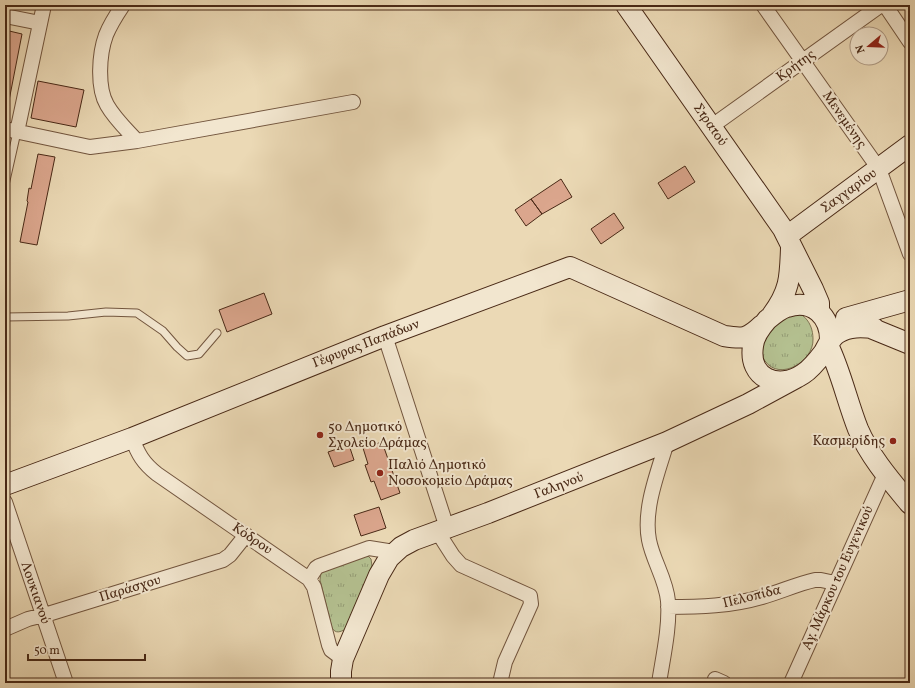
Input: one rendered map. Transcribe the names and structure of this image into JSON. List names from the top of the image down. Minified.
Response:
{"streets":{"street":["Κρήτης","Μενεμένης","Στρατού","Σαγγαρίου","Γέφυρας Παπάδων","Γαληνού","Κόδρου","Αγ. Μάρκου του Ευγενικού","Παράσχου","Λουκιανού","Πελοπίδα"]},"crossings":[["Κρήτης","Μενεμένης"],["Κρήτης","Στρατού"],["Μενεμένης","Σαγγαρίου"],["Στρατού","Σαγγαρίου"],["Στρατού","Γέφυρας Παπάδων"],["Στρατού","Γαληνού"],["Γέφυρας Παπάδων","Γαληνού"],["Γέφυρας Παπάδων","Κόδρου"],["Κόδρου","Παράσχου"],["Αγ. Μάρκου του Ευγενικού","Πελοπίδα"],["Παράσχου","Λουκιανού"]],"places":["5ο Δημοτικό Σχολείο Δράμας","Κασμερίδης","Παλιό Δημοτικό Νοσοκομείο Δράμας"],"scale_bar":"50 m","north":"left"}
